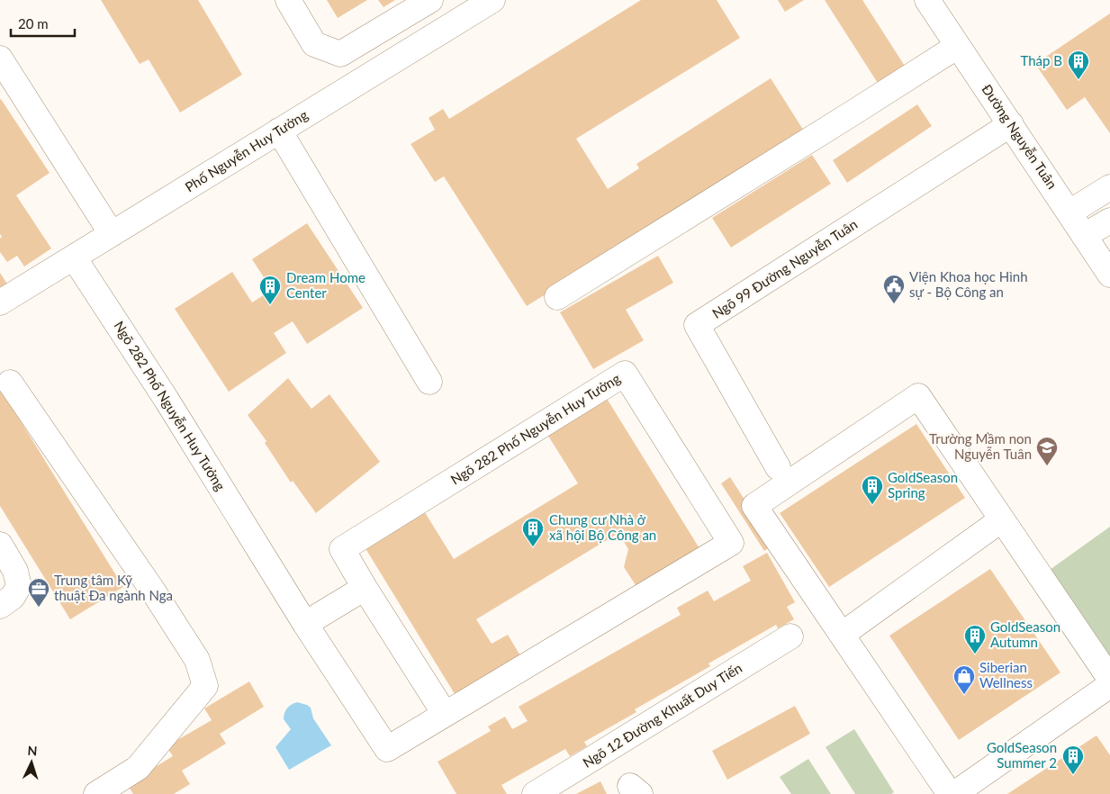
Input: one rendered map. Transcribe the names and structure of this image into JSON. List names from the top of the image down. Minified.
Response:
{"streets":{"street":["Đường Nguyễn Tuân","Phố Nguyễn Huy Tưởng","Ngõ 99 Đường Nguyễn Tuân","Ngõ 282 Phố Nguyễn Huy Tưởng","Ngõ 12 Đường Khuất Duy Tiến"]},"crossings":[["Đường Nguyễn Tuân","Ngõ 99 Đường Nguyễn Tuân"],["Phố Nguyễn Huy Tưởng","Ngõ 282 Phố Nguyễn Huy Tưởng"]],"places":{"building":["Tháp B","Dream Home Center","GoldSeason Spring","Chung cư Nhà ở xã hội Bộ Công an","GoldSeason Autumn","GoldSeason Summer 2"],"public building":["Viện Khoa học Hình sự - Bộ Công an"],"school or university":["Trường Mầm non Nguyễn Tuân"],"office":["Trung tâm Kỹ thuật Đa ngành Nga"],"shop":["Siberian Wellness"]},"scale_bar":"20 m","north":"top"}
